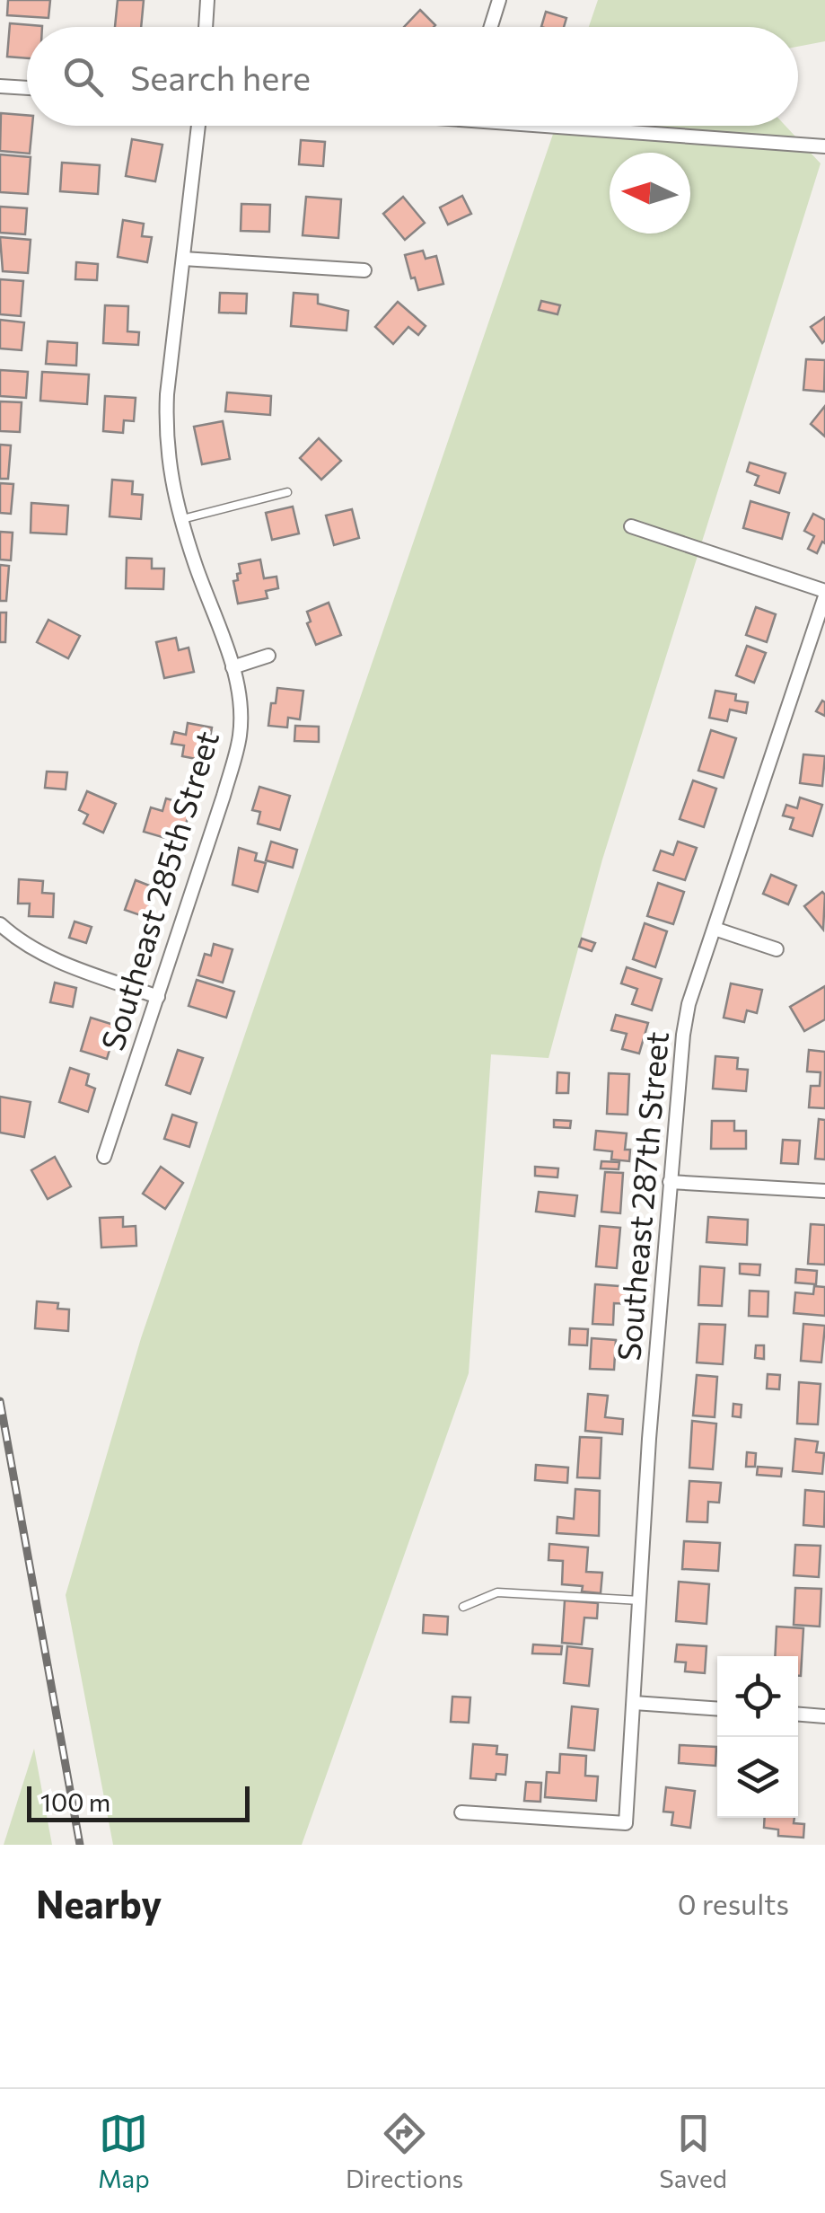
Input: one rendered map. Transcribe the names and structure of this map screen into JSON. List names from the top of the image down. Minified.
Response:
{"streets":{"street":["Southeast 285th Street","Southeast 287th Street"]},"scale_bar":"100 m","north":"left","page":{"search":"Search here","scale":"100 m","heading":["Nearby","0 results"],"nav":["Map","Directions","Saved"]}}
